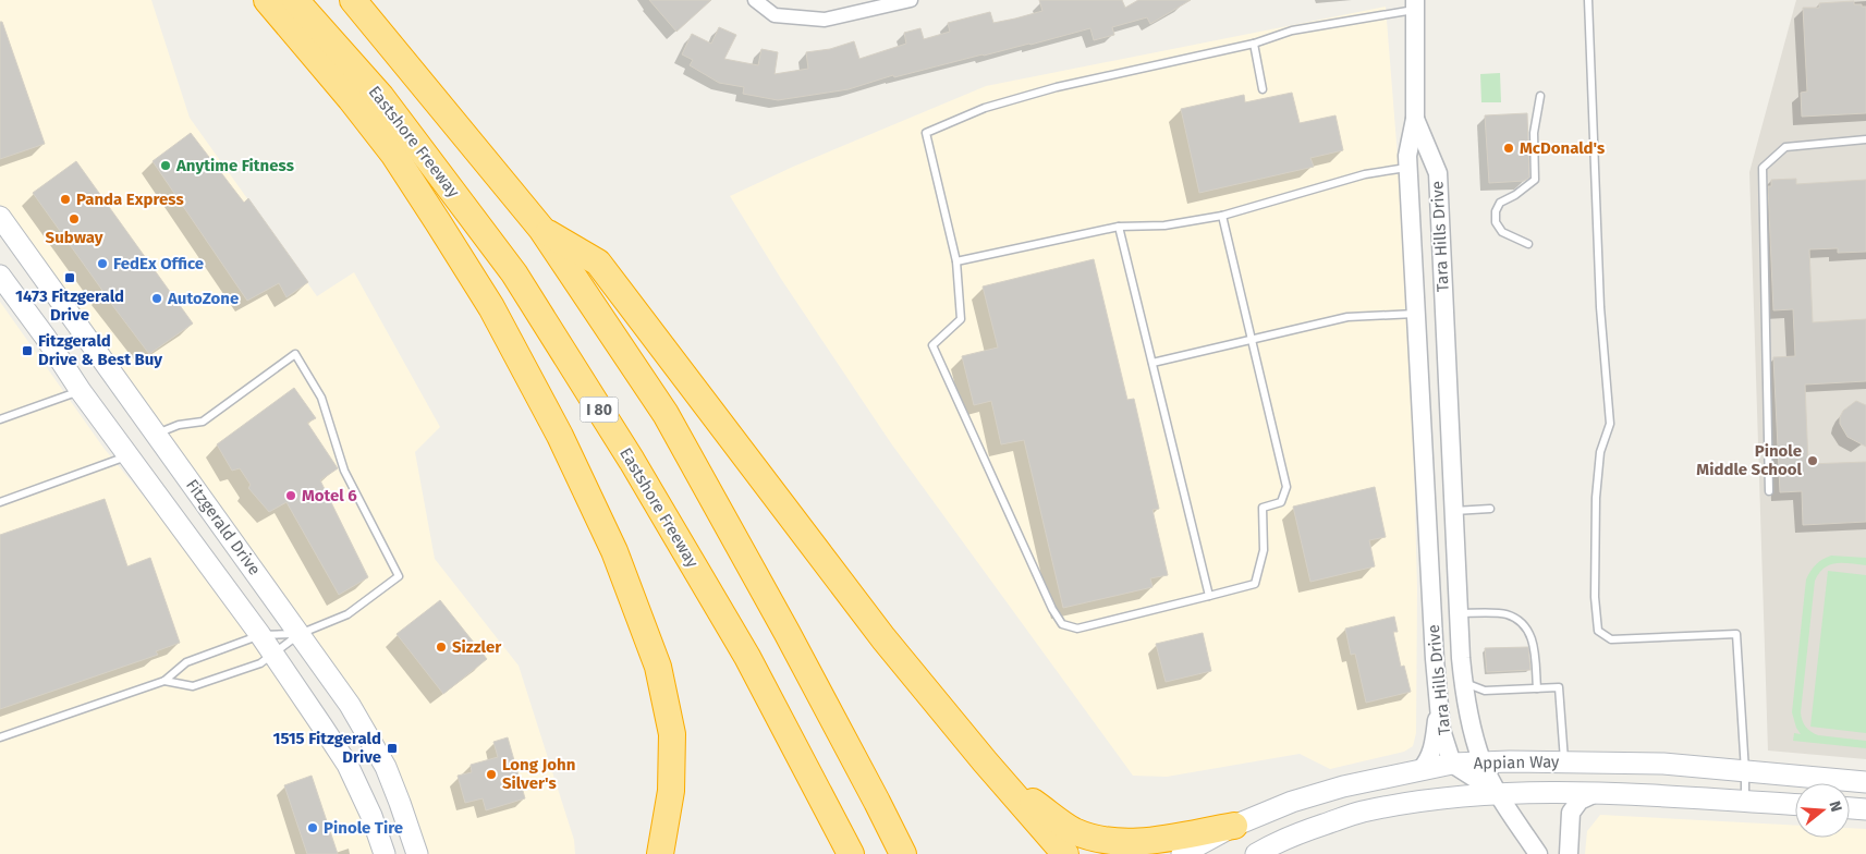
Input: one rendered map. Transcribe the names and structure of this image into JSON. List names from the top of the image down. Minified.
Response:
{"streets":{"highway":["Eastshore Freeway","I 80"],"main road":["Fitzgerald Drive","Appian Way"],"street":["Tara Hills Drive"]},"crossings":[["Tara Hills Drive","Appian Way"]],"places":{"other":["McDonald's","Anytime Fitness","Panda Express","Subway","FedEx Office","AutoZone","Pinole Middle School","Motel 6","Sizzler","Long John Silver's","Pinole Tire"],"transit":["1473 Fitzgerald Drive","Fitzgerald Drive & Best Buy","1515 Fitzgerald Drive"]},"north":"right"}
